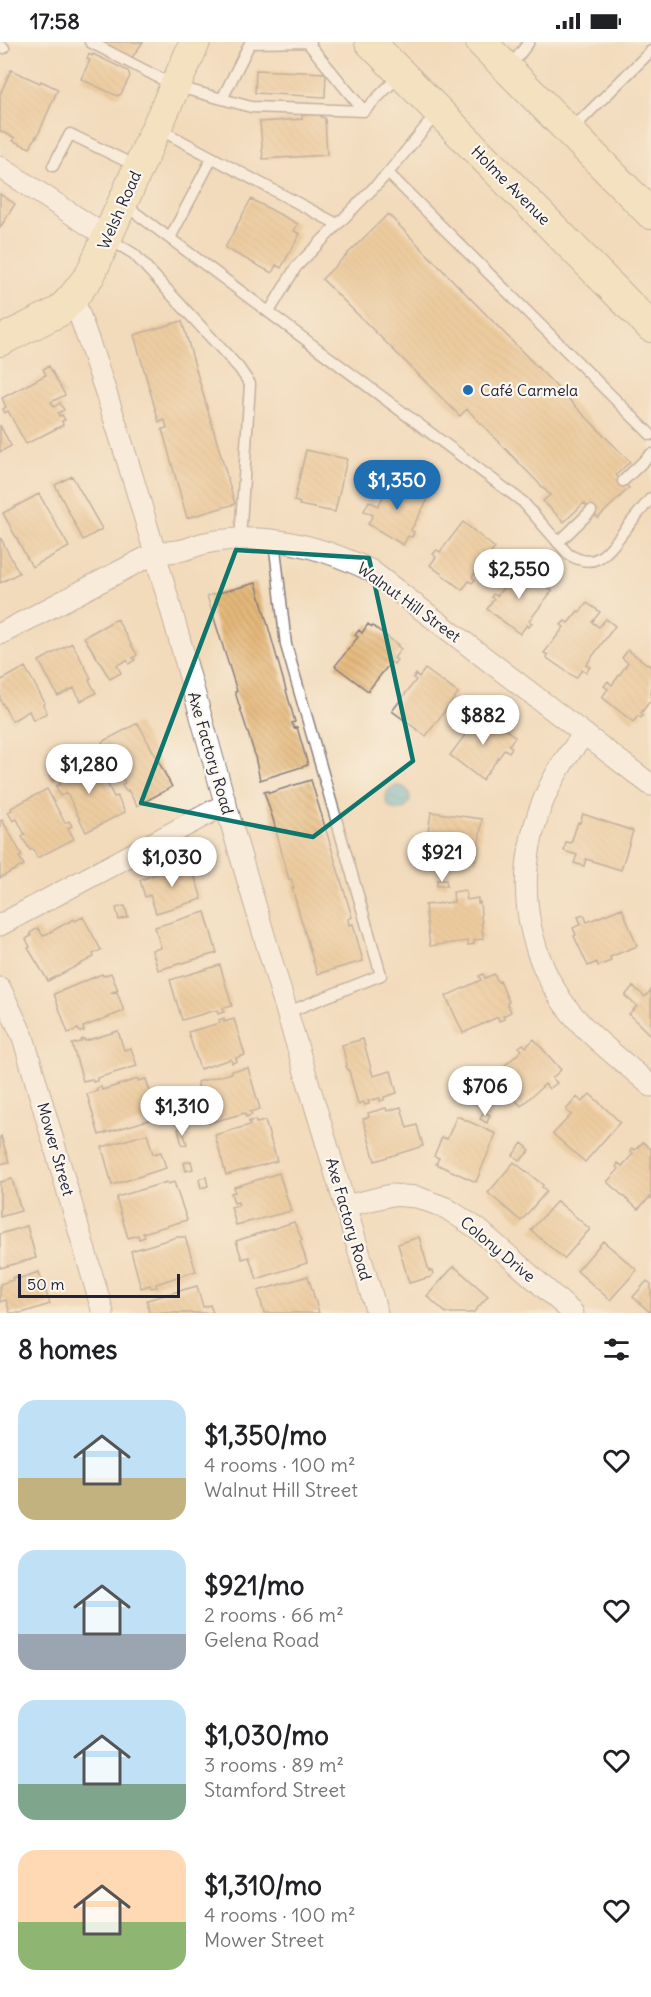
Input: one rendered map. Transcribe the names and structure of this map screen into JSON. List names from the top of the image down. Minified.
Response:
{"streets":{"main road":["Holme Avenue","Welsh Road"],"street":["Walnut Hill Street","Axe Factory Road","Mower Street","Colony Drive"]},"crossings":[["Welsh Road","Axe Factory Road"],["Walnut Hill Street","Axe Factory Road"],["Axe Factory Road","Colony Drive"]],"places":["Café Carmela"],"scale_bar":"50 m","page":{"status":"17:58","price":["$1,350","$2,550","$882","$1,280","$921","$1,030","$706","$1,310"],"scale":"50 m","heading":"8 homes","list":[{"name":"$1,350/mo","note":"4 rooms · 100 m² · Walnut Hill Street"},{"name":"$921/mo","note":"2 rooms · 66 m² · Gelena Road"},{"name":"$1,030/mo","note":"3 rooms · 89 m² · Stamford Street"},{"name":"$1,310/mo","note":"4 rooms · 100 m² · Mower Street"}]}}
